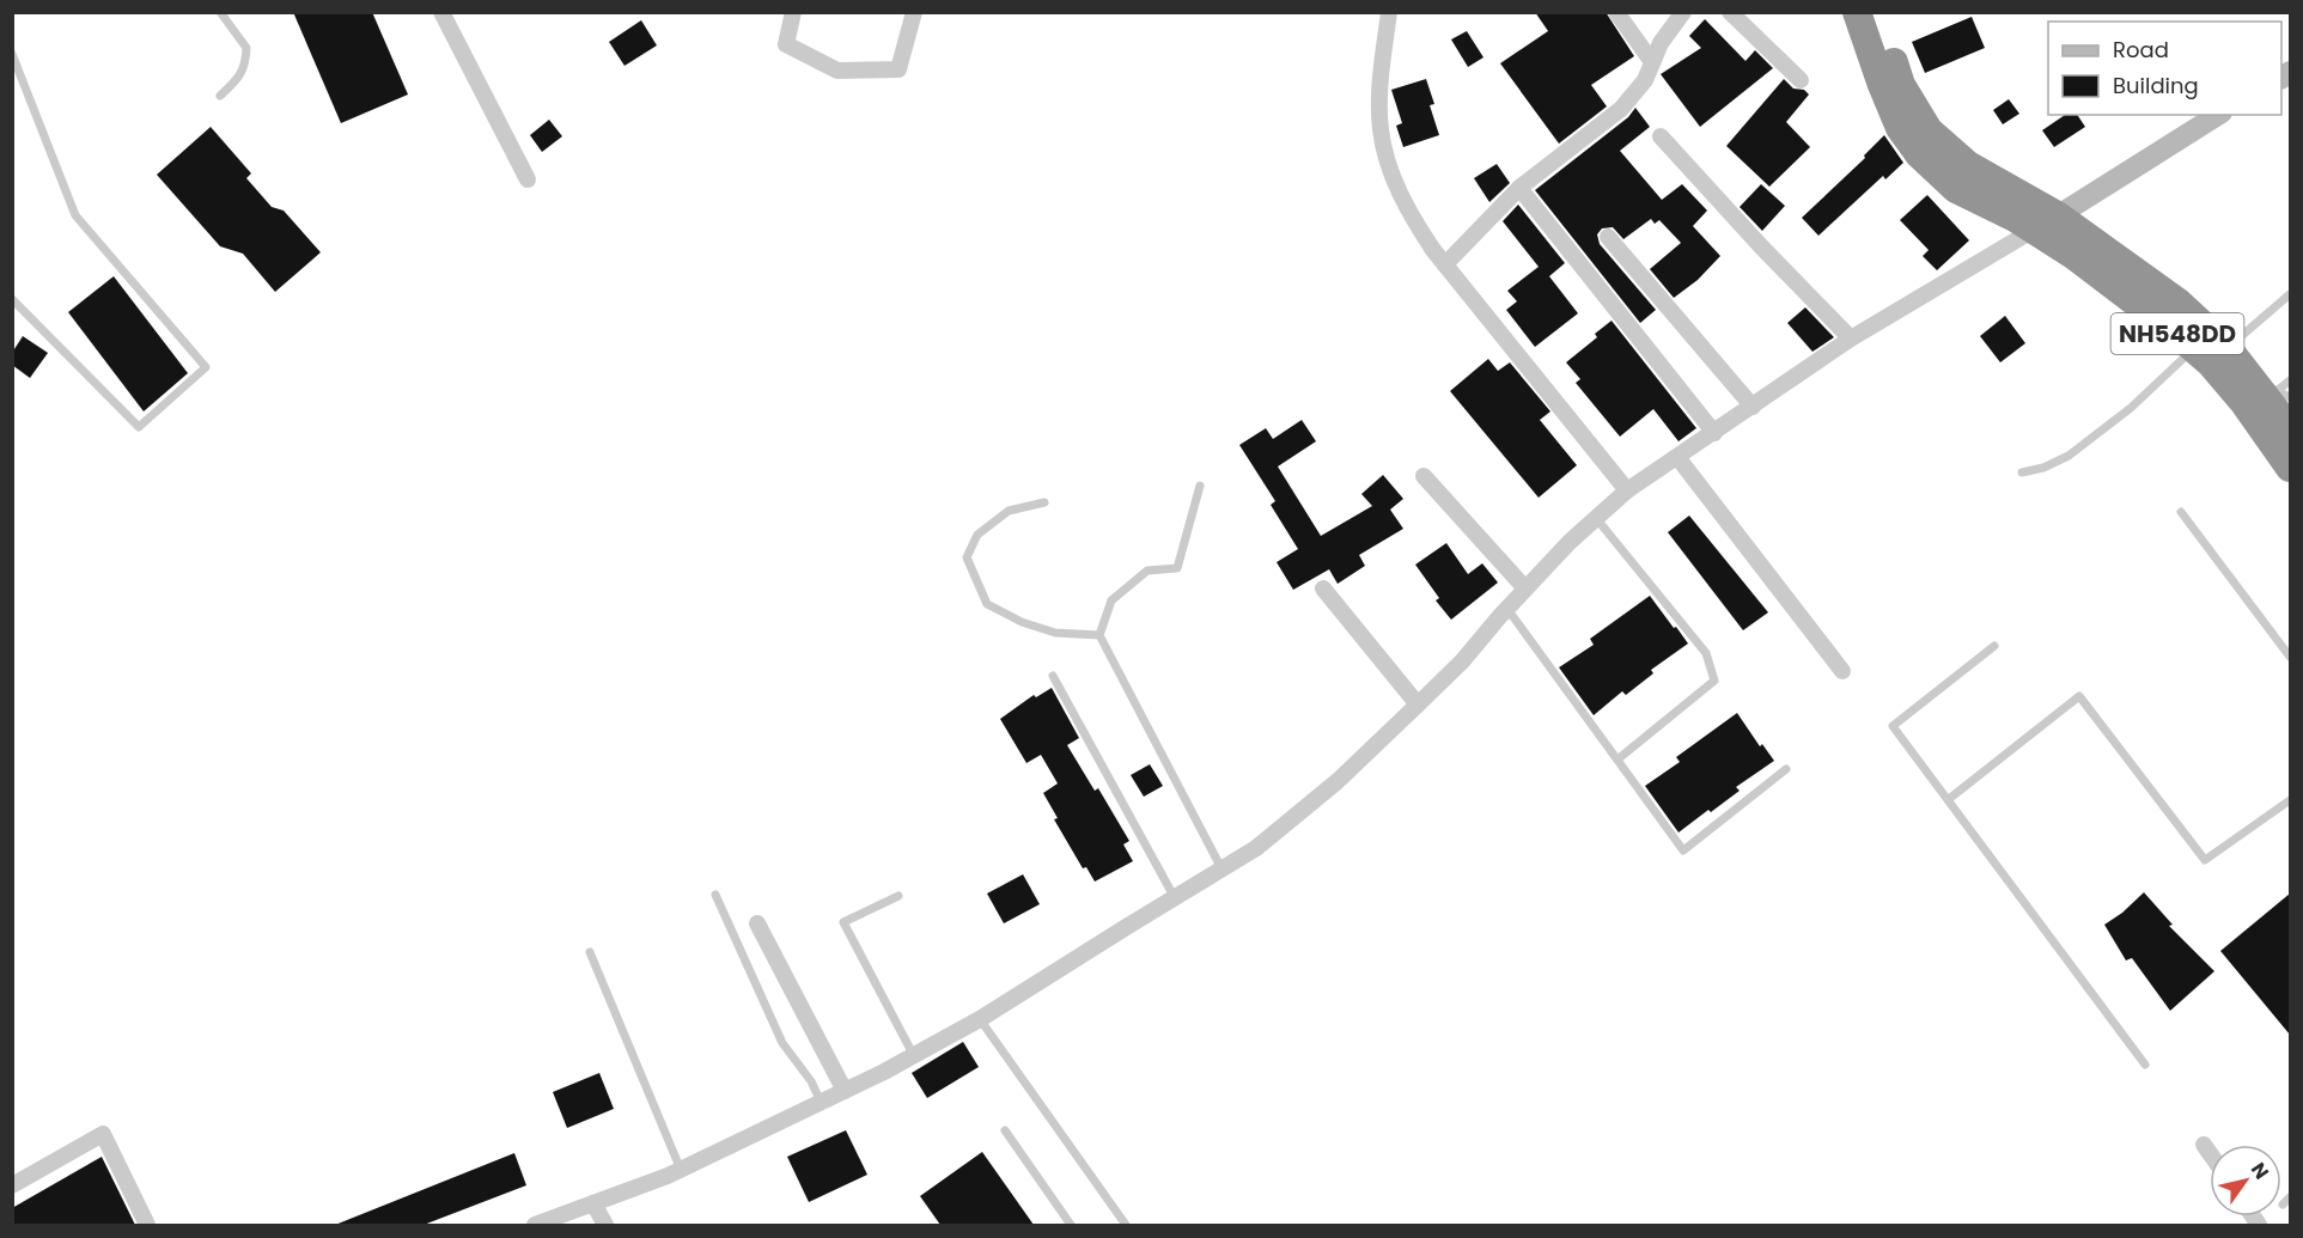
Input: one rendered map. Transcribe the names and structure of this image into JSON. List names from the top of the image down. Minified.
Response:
{"streets":{"highway":["NH548DD"]},"legend":["Road","Building"],"north":"top right"}
